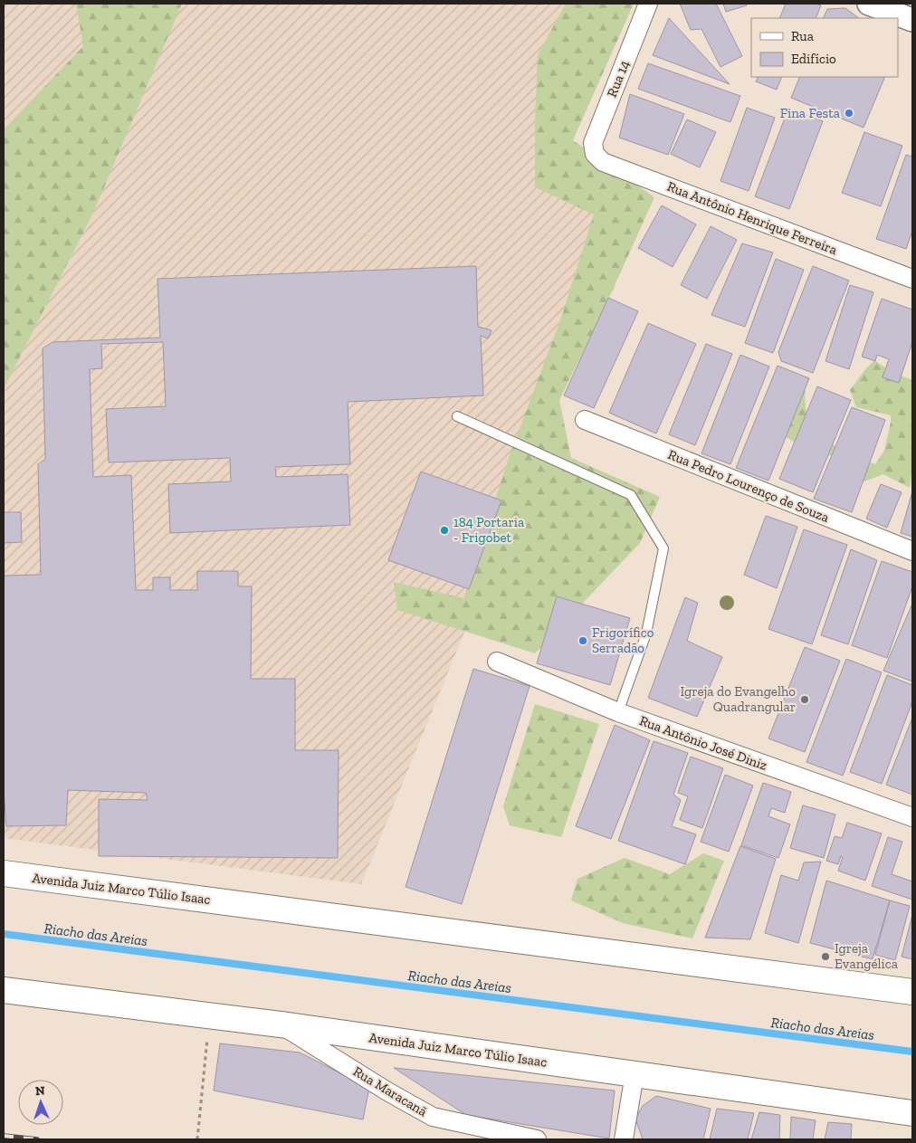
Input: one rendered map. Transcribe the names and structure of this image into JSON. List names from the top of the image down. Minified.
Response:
{"streets":{"main road":["Avenida Juiz Marco Túlio Isaac"],"street":["Rua 14","Rua Antônio Henrique Ferreira","Rua Pedro Lourenço de Souza","Rua Antônio José Diniz","Rua Maracanã"]},"crossings":[["Rua 14","Rua Antônio Henrique Ferreira"],["Avenida Juiz Marco Túlio Isaac","Rua Maracanã"]],"water":["Riacho das Areias"],"places":["Fina Festa","184 Portaria - Frigobet","Frigorífico Serradão","Igreja do Evangelho Quadrangular","Igreja Evangélica"],"legend":["Rua","Edifício"],"north":"top"}
